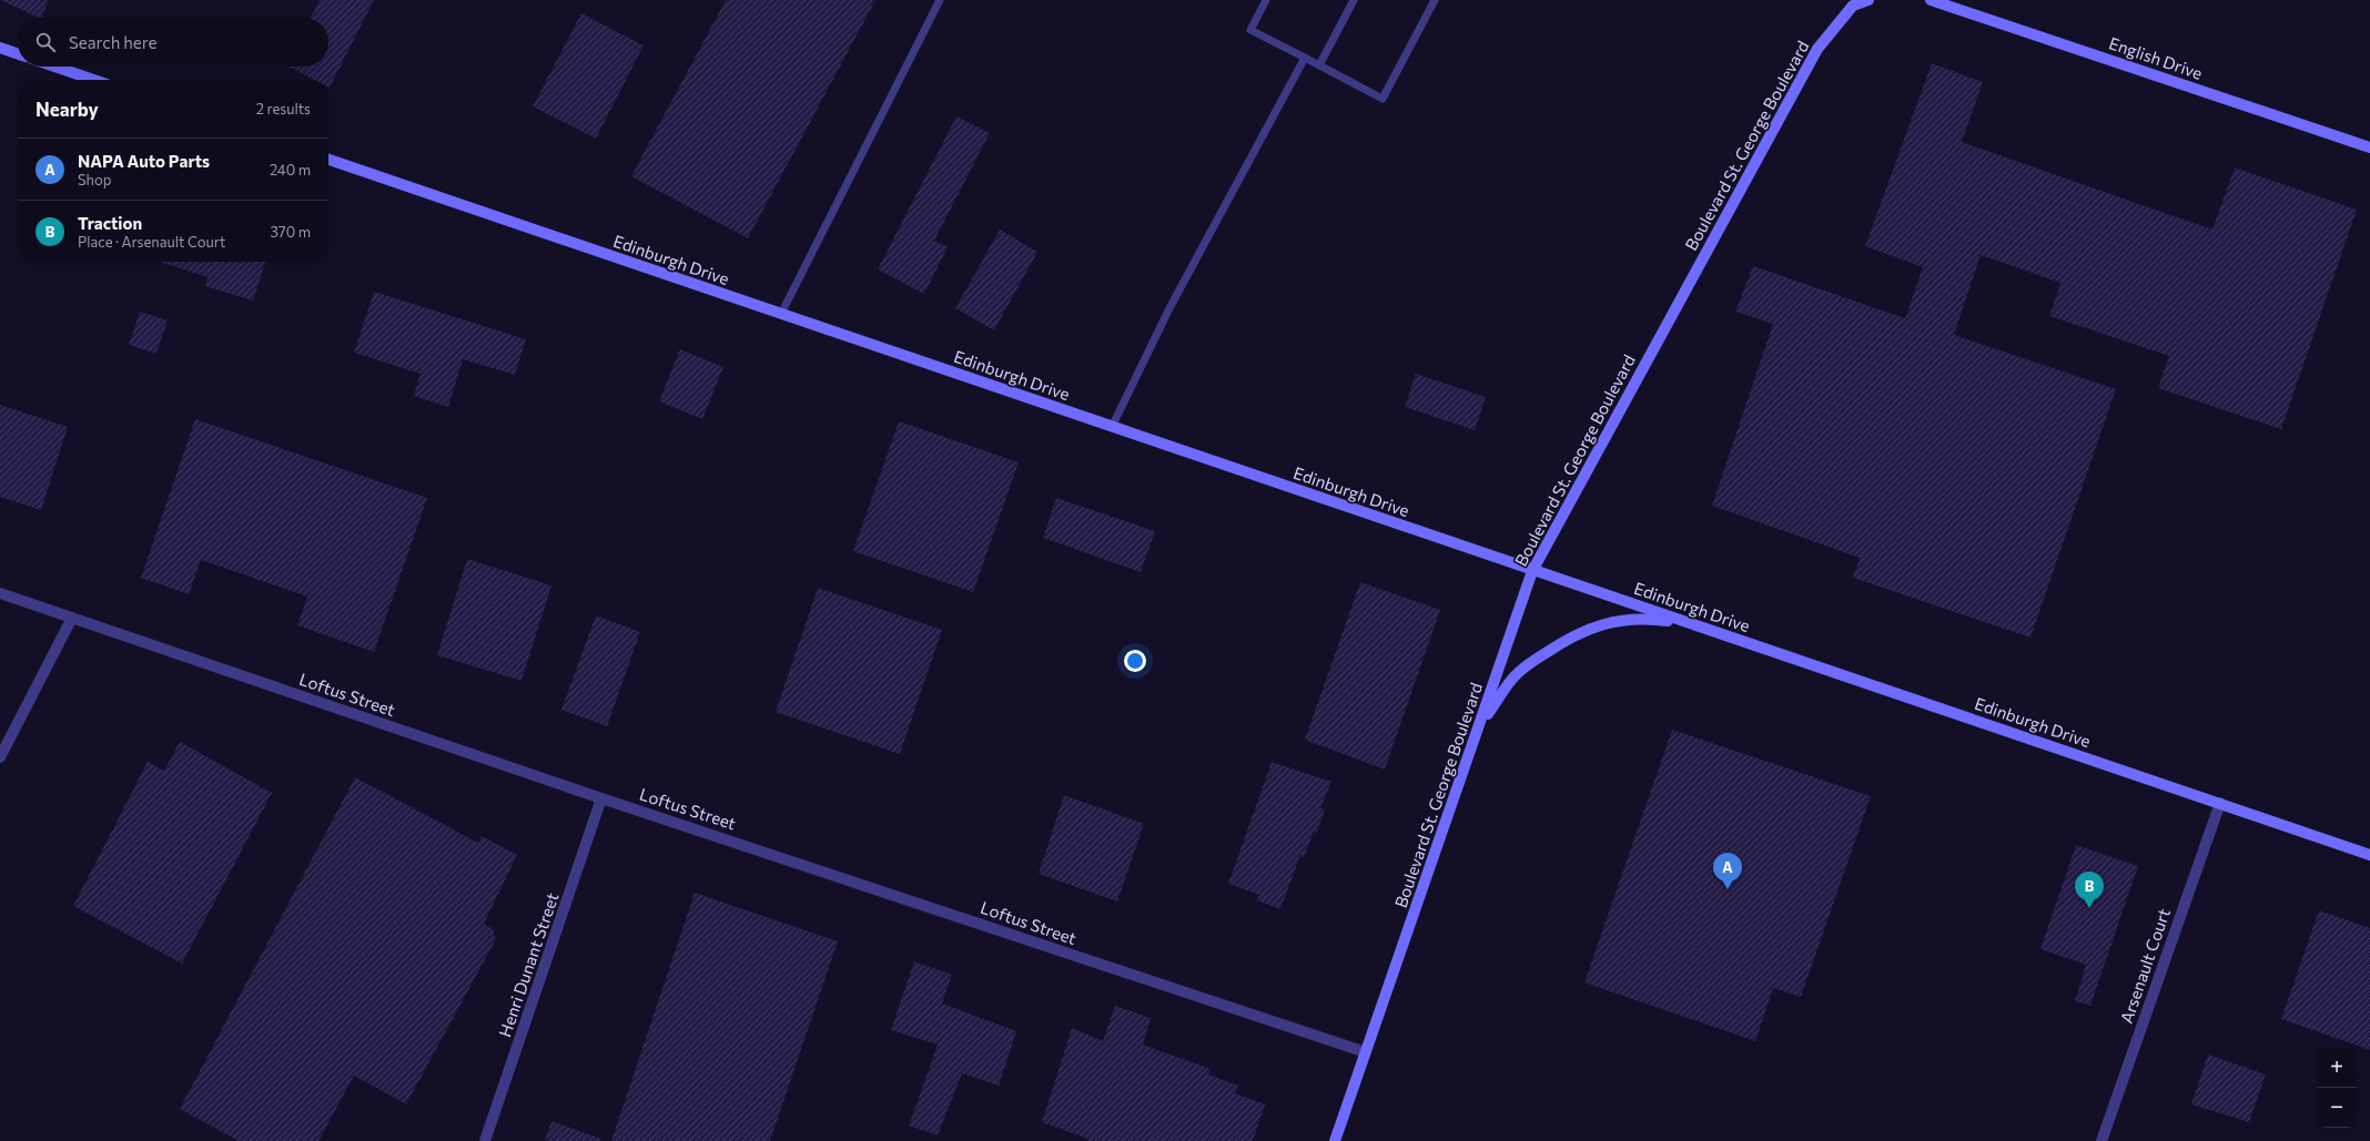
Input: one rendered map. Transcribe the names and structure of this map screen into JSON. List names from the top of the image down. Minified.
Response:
{"streets":{"street":["English Drive","Boulevard St. George Boulevard","Edinburgh Drive","Loftus Street","Henri Dunant Street","Arsenault Court"]},"crossings":[["Boulevard St. George Boulevard","Edinburgh Drive"],["Boulevard St. George Boulevard","Loftus Street"],["Edinburgh Drive","Arsenault Court"],["Loftus Street","Henri Dunant Street"]],"page":{"search":"Search here","heading":["Nearby","2 results"],"list":[{"mark":"A","name":"NAPA Auto Parts","note":"Shop","value":"240 m"},{"mark":"B","name":"Traction","note":"Place · Arsenault Court","value":"370 m"}],"pins":["A","B"],"map_buttons":["+","−"]}}
